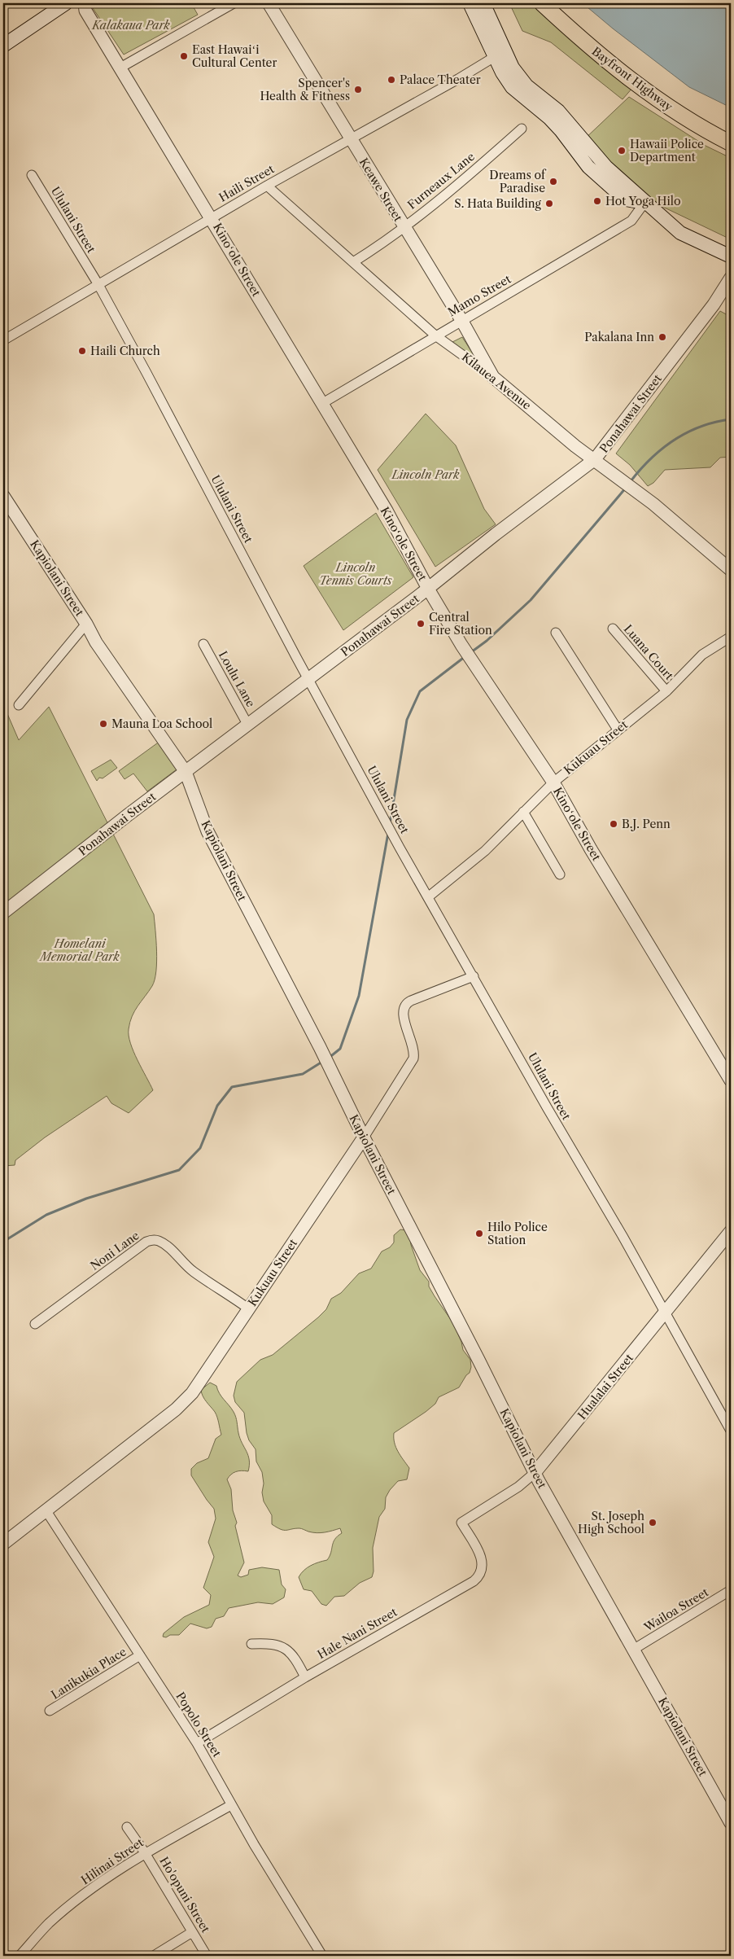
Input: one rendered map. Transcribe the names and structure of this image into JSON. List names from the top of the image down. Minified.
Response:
{"streets":{"main road":["Bayfront Highway"],"street":["Furneaux Lane","Haili Street","Keawe Street","Ululani Street","Kinoʻole Street","Mamo Street","Kilauea Avenue","Ponahawai Street","Kapiolani Street","Luana Court","Loulu Lane","Kukuau Street","Noni Lane","Hualalai Street","Wailoa Street","Hale Nani Street","Lanikukia Place","Popolo Street","Hilinai Street","Ho'opuni Street"]},"crossings":[["Furneaux Lane","Keawe Street"],["Furneaux Lane","Kilauea Avenue"],["Haili Street","Keawe Street"],["Haili Street","Ululani Street"],["Haili Street","Kinoʻole Street"],["Haili Street","Kilauea Avenue"],["Keawe Street","Mamo Street"],["Keawe Street","Kilauea Avenue"],["Ululani Street","Ponahawai Street"],["Ululani Street","Kukuau Street"],["Ululani Street","Hualalai Street"],["Kinoʻole Street","Mamo Street"],["Kinoʻole Street","Ponahawai Street"],["Kinoʻole Street","Kukuau Street"],["Mamo Street","Kilauea Avenue"],["Kilauea Avenue","Ponahawai Street"],["Ponahawai Street","Kapiolani Street"],["Ponahawai Street","Loulu Lane"],["Kapiolani Street","Kukuau Street"],["Kapiolani Street","Hualalai Street"],["Kapiolani Street","Wailoa Street"],["Luana Court","Kukuau Street"],["Kukuau Street","Noni Lane"],["Kukuau Street","Popolo Street"],["Hualalai Street","Hale Nani Street"],["Hale Nani Street","Popolo Street"],["Lanikukia Place","Popolo Street"],["Popolo Street","Hilinai Street"],["Hilinai Street","Ho'opuni Street"]],"parks":["Kalakaua Park","Lincoln Park","Lincoln Tennis Courts","Homelani Memorial Park"],"places":["East Hawaiʻi Cultural Center","Palace Theater","Spencer's Health & Fitness","Hawaii Police Department","Dreams of Paradise","Hot Yoga Hilo","S. Hata Building","Pakalana Inn","Haili Church","Central Fire Station","Mauna Loa School","B.J. Penn","Hilo Police Station","St. Joseph High School"]}
